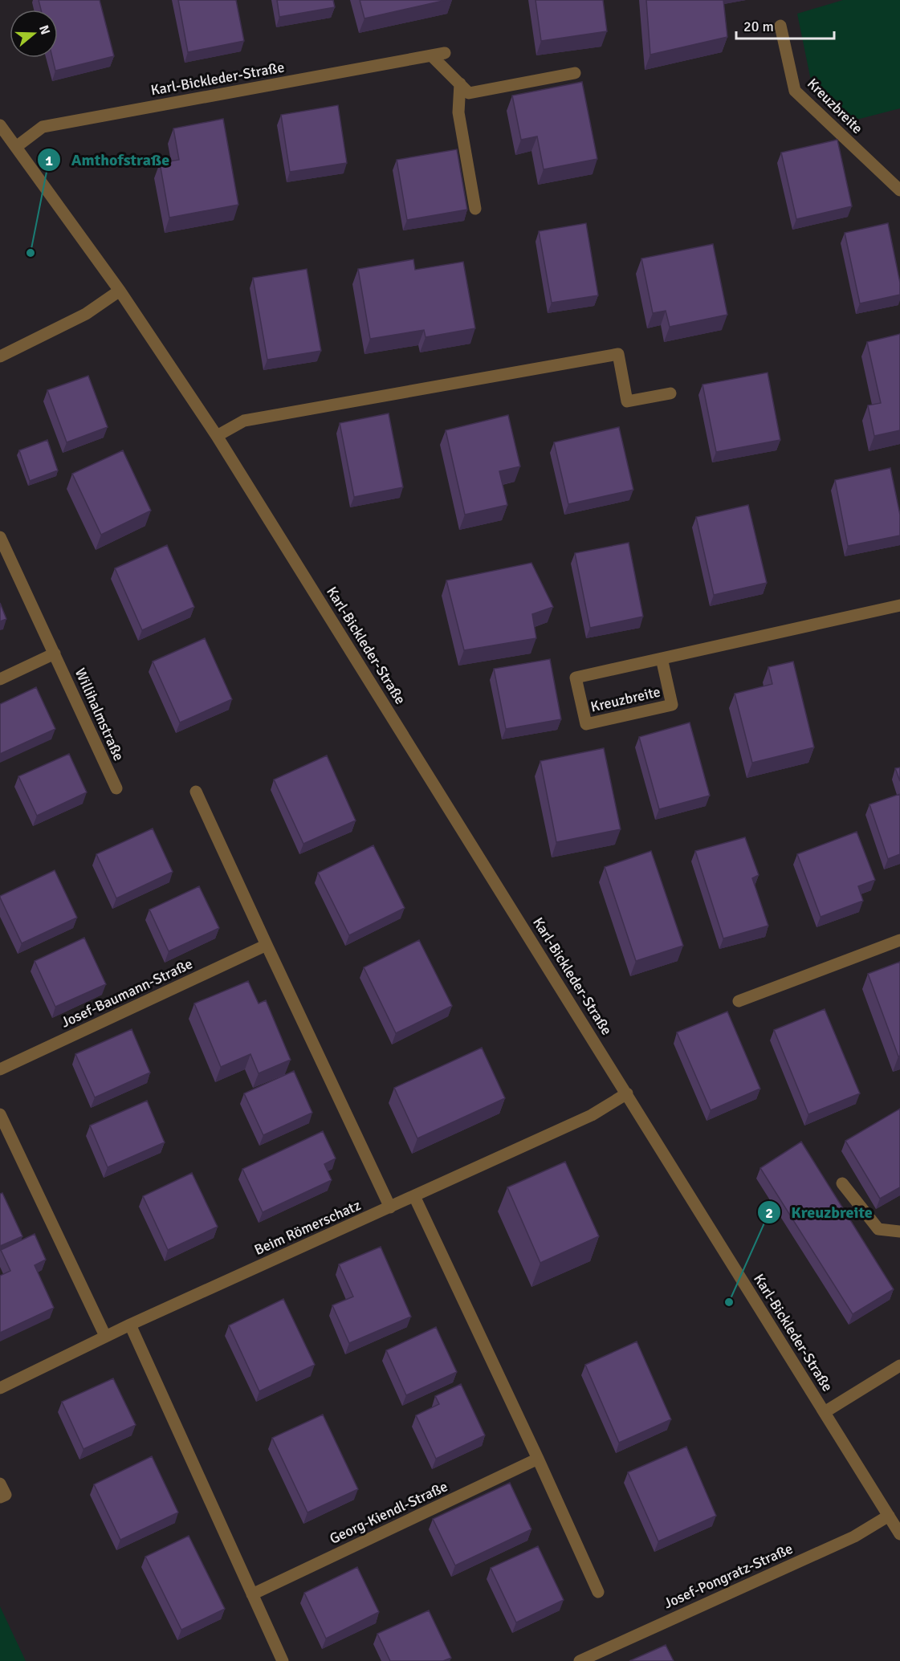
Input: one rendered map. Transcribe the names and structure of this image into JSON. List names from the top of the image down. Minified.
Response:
{"streets":{"street":["Karl-Bickleder-Straße","Kreuzbreite","Willihalmstraße","Josef-Baumann-Straße","Beim Römerschatz","Georg-Kiendl-Straße","Josef-Pongratz-Straße"]},"crossings":[["Karl-Bickleder-Straße","Beim Römerschatz"],["Karl-Bickleder-Straße","Josef-Pongratz-Straße"]],"places":["Amthofstraße","Kreuzbreite"],"scale_bar":"20 m","north":"right"}
